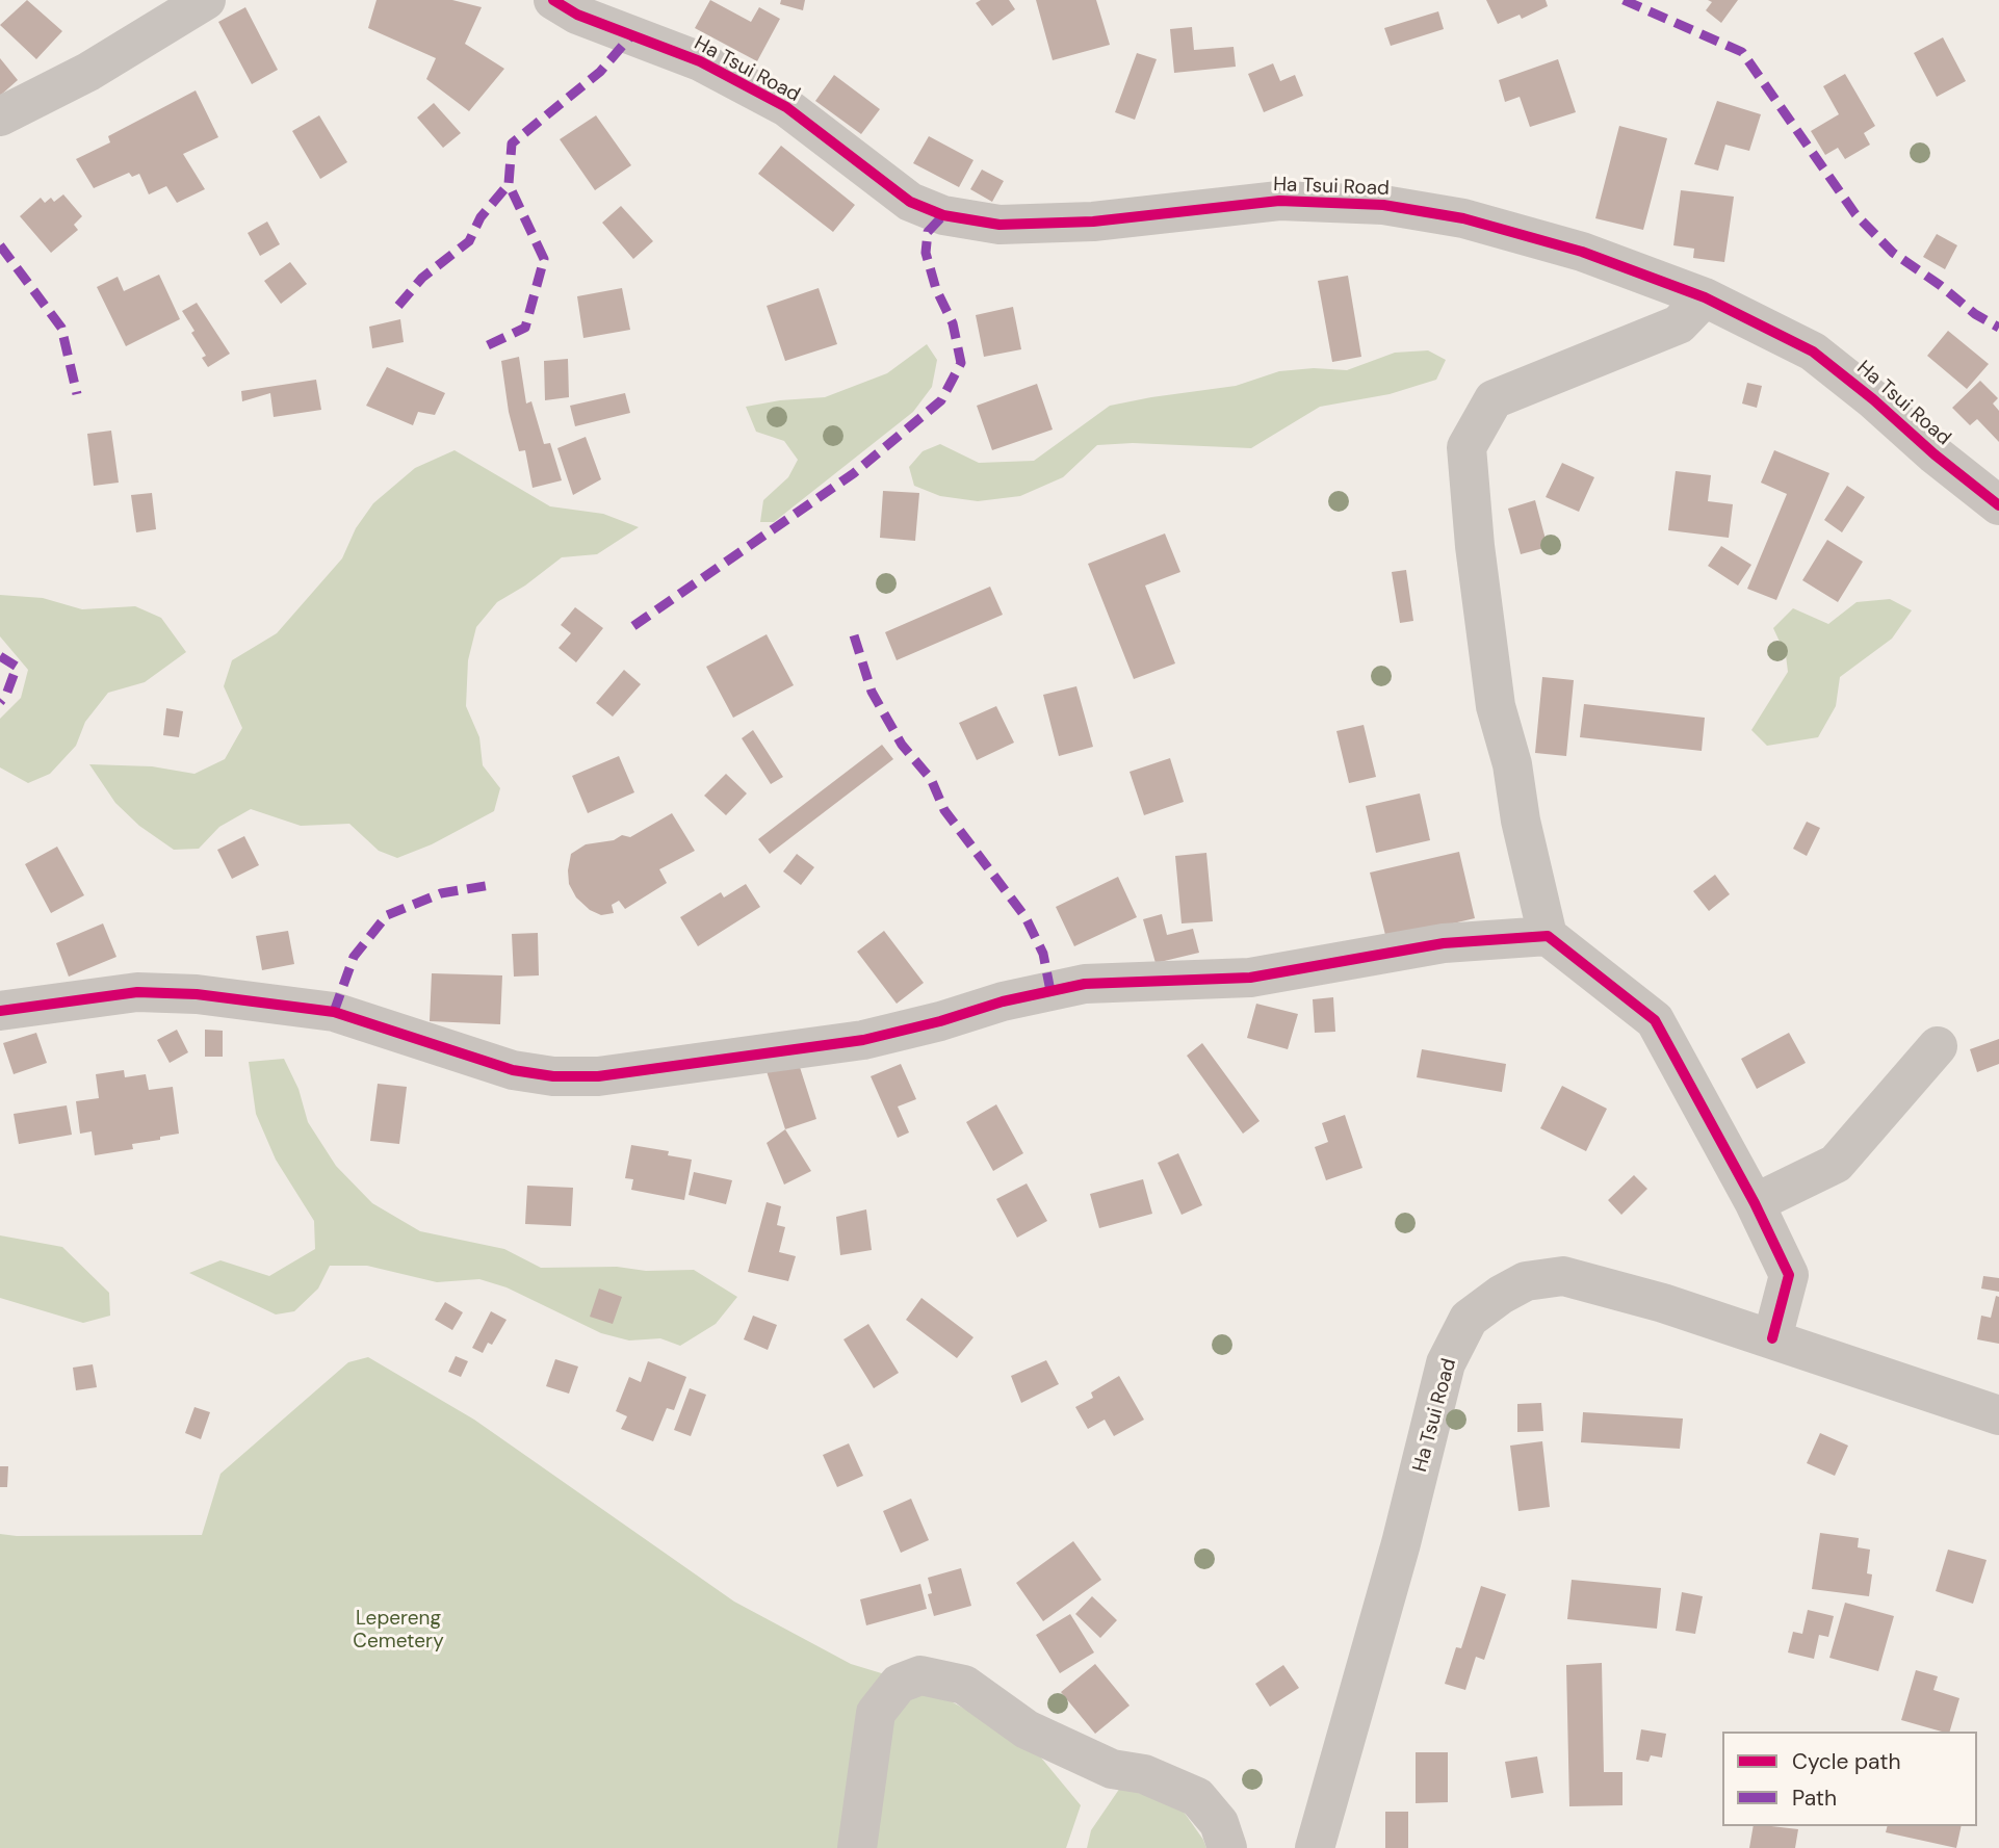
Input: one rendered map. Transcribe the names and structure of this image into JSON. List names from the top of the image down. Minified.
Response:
{"streets":{"street":["Ha Tsui Road"]},"parks":["Lepereng Cemetery"],"legend":["Cycle path","Path"]}
